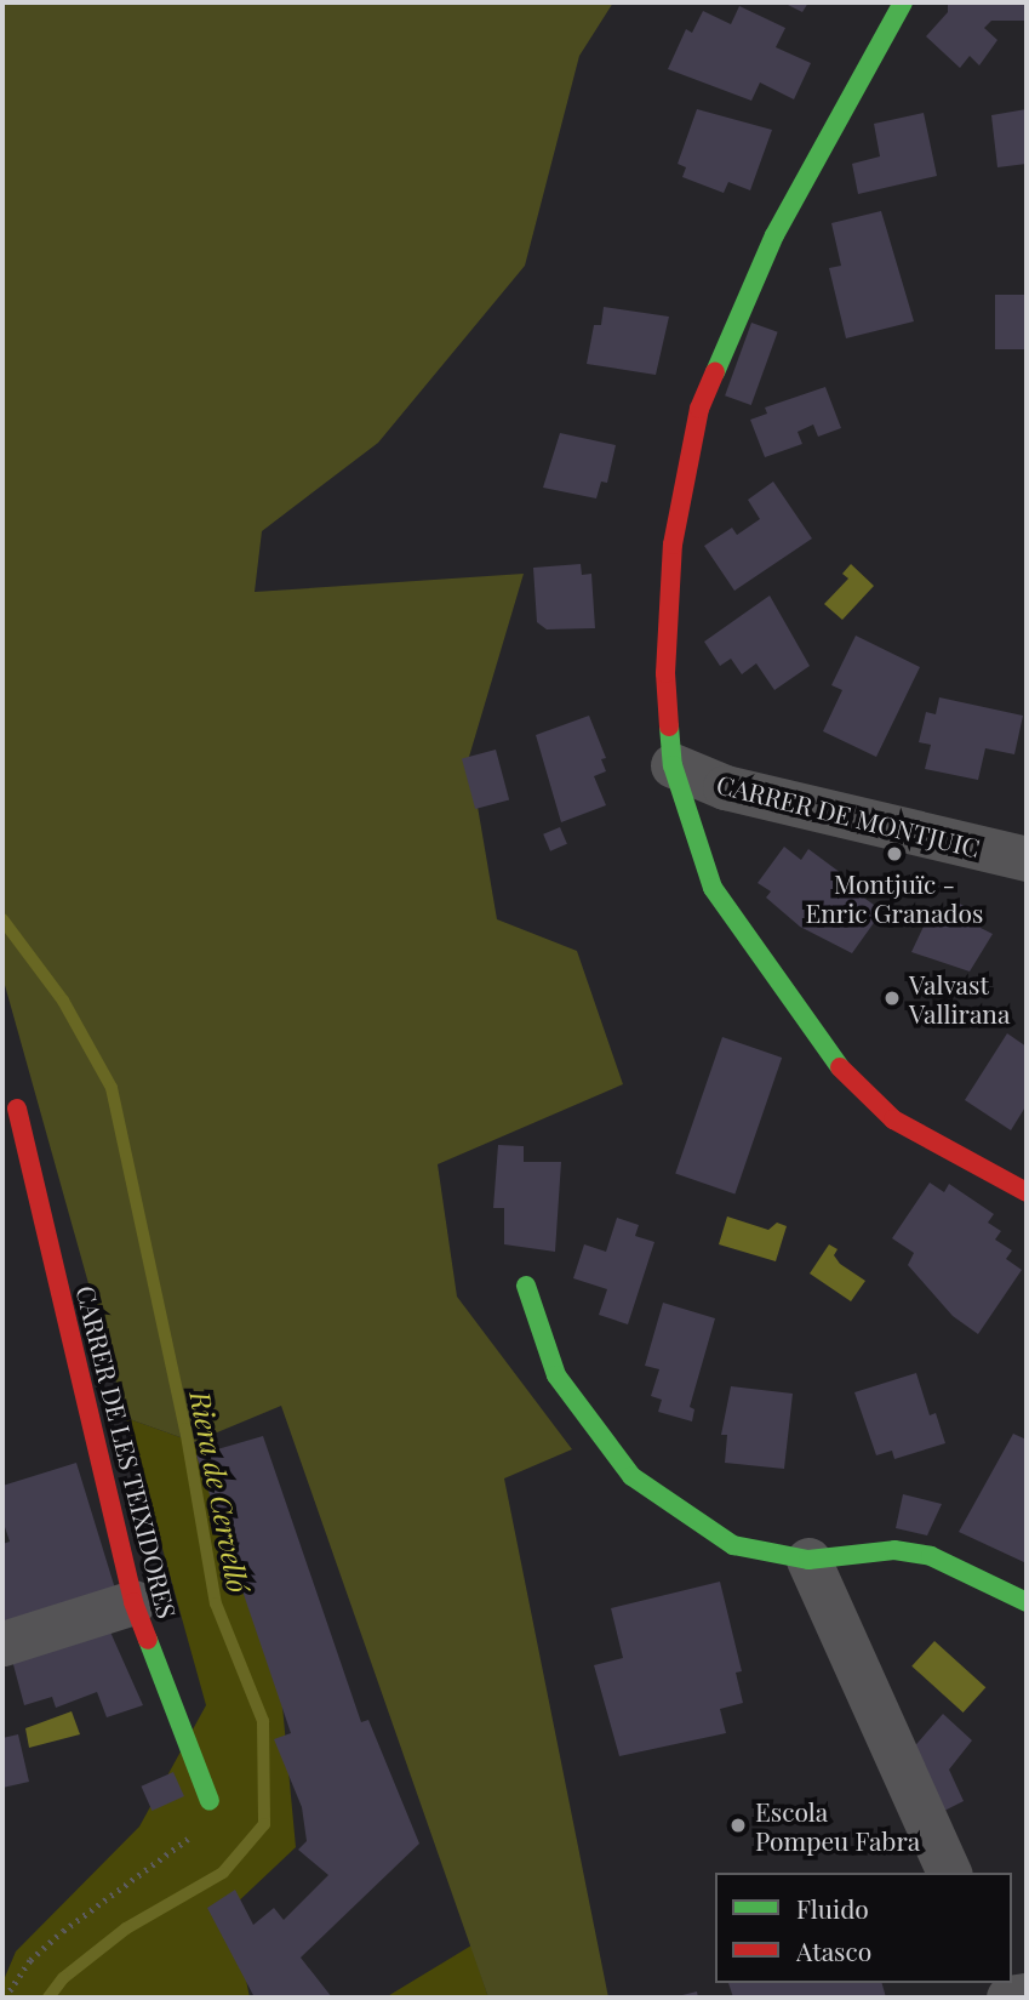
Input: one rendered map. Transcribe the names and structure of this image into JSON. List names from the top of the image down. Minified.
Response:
{"streets":{"street":["CARRER DE MONTJUIC","CARRER DE LES TEIXIDORES"]},"water":["Riera de Cervelló"],"places":["Montjuïc - Enric Granados","Valvast Vallirana","Escola Pompeu Fabra"],"legend":["Fluido","Atasco"]}
